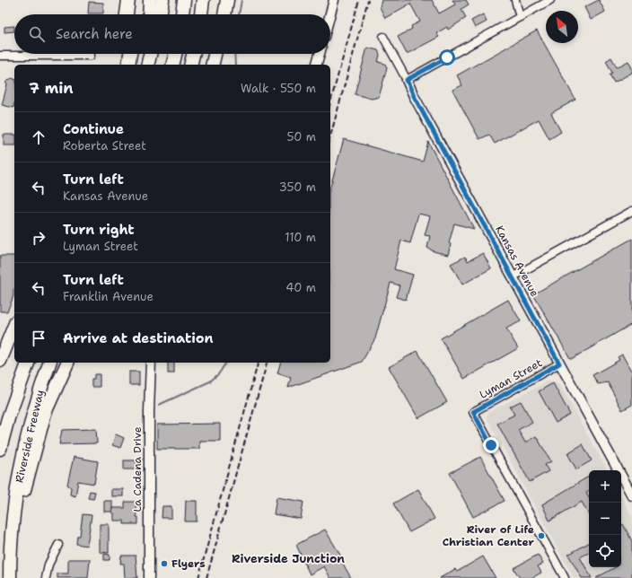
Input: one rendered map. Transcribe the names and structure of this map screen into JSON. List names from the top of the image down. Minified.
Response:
{"streets":{"highway":["Riverside Freeway"],"street":["Kansas Avenue","Lyman Street","La Cadena Drive"]},"crossings":[["Kansas Avenue","Lyman Street"]],"districts":["Riverside Junction"],"places":["River of Life Christian Center","Flyers"],"north":"top left","page":{"search":"Search here","heading":["7 min","Walk · 550 m"],"list":[["Continue","Roberta Street","50 m"],["Turn left","Kansas Avenue","350 m"],["Turn right","Lyman Street","110 m"],["Turn left","Franklin Avenue","40 m"],"Arrive at destination"],"map_buttons":["+","−"]}}
